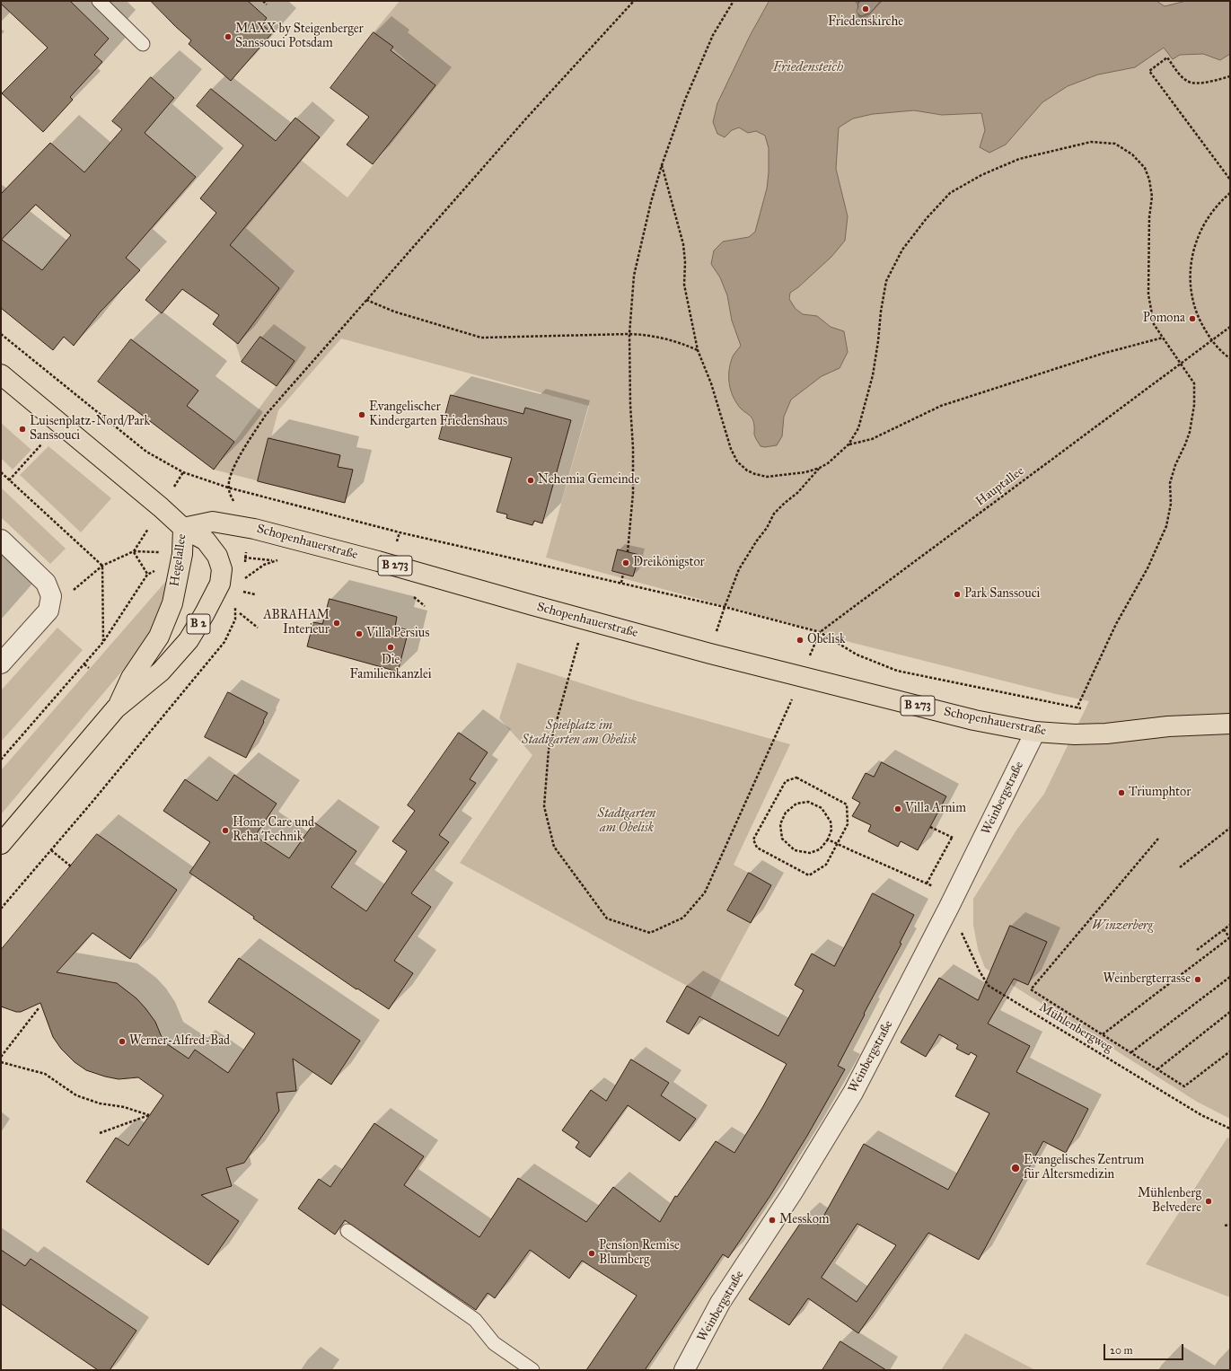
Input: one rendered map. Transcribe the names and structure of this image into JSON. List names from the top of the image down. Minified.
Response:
{"streets":{"main road":["Schopenhauerstraße","Hegelallee","B 273","B 2"],"street":["Weinbergstraße"],"path":["Hauptallee","Mühlenbergweg"]},"crossings":[["Schopenhauerstraße","Hegelallee"],["Schopenhauerstraße","B 2"],["Schopenhauerstraße","Weinbergstraße"],["Hegelallee","B 2"],["Weinbergstraße","Mühlenbergweg"]],"water":["Friedensteich"],"parks":["Spielplatz im Stadtgarten am Obelisk","Stadtgarten am Obelisk","Winzerberg"],"places":["Friedenskirche","MAXX by Steigenberger Sanssouci Potsdam","Pomona","Evangelischer Kindergarten Friedenshaus","Luisenplatz-Nord/Park Sanssouci","Nehemia Gemeinde","Dreikönigstor","Park Sanssouci","ABRAHAM Interieur","Villa Persius","Obelisk","Die Familienkanzlei","Triumphtor","Villa Arnim","Home Care und Reha Technik","Weinbergterrasse","Werner-Alfred-Bad","Evangelisches Zentrum für Altersmedizin","Mühlenberg Belvedere","Messkom","Pension Remise Blumberg"],"scale_bar":"20 m"}
